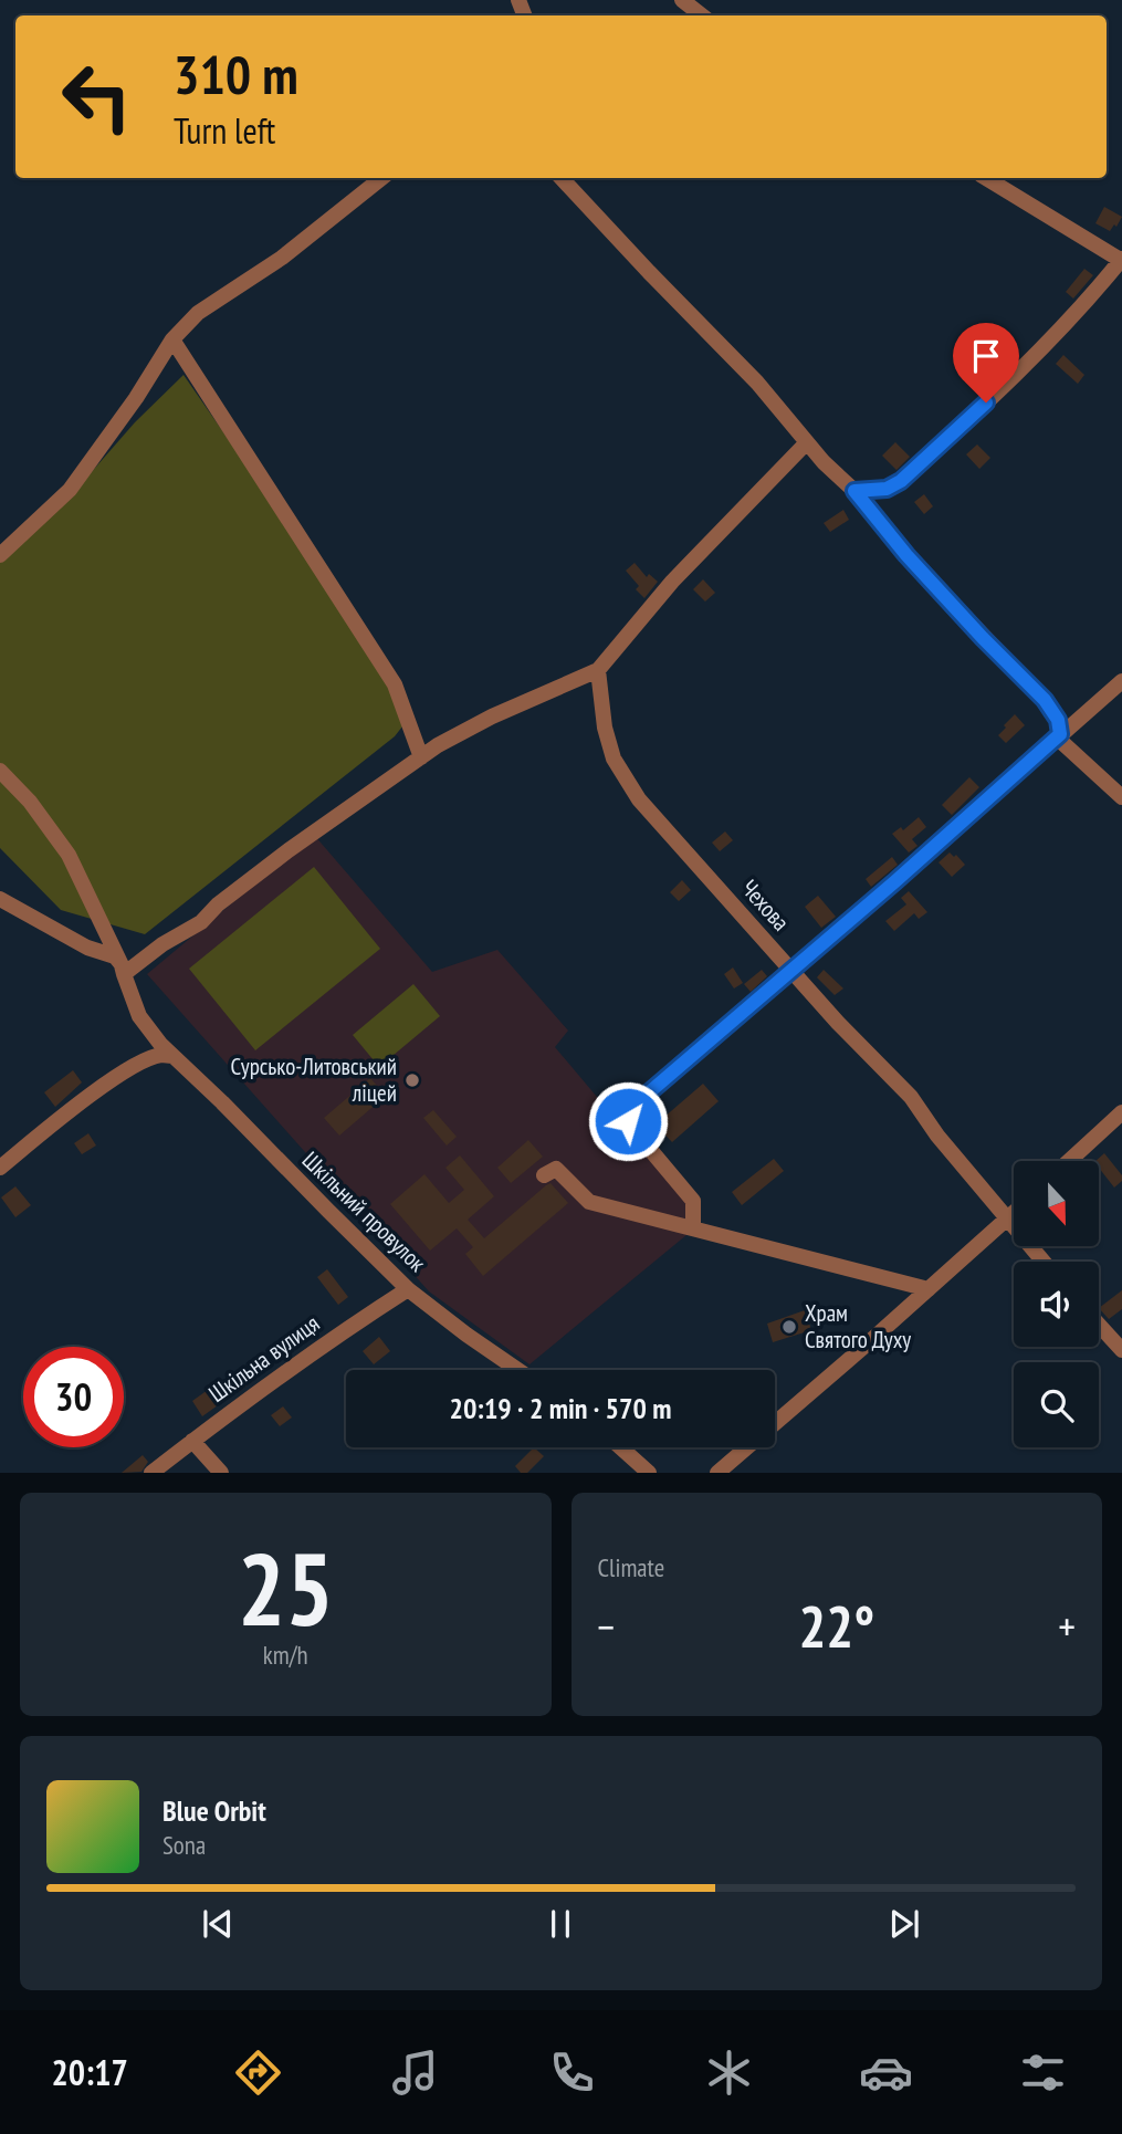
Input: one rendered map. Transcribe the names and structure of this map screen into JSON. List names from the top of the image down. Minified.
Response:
{"streets":{"street":["Чехова","Шкільний провулок","Шкільна вулиця"]},"crossings":[["Шкільний провулок","Шкільна вулиця"]],"places":["Сурсько-Литовський ліцей","Храм Святого Духу"],"north":"bottom","page":{"turn":["310 m","Turn left"],"limit":"30","trip":"20:19 · 2 min · 570 m","tile":[["25","km/h"],"Climate"],"heat":["−","22°","+"],"song":["Blue Orbit","Sona"],"tabs":"20:17"}}
